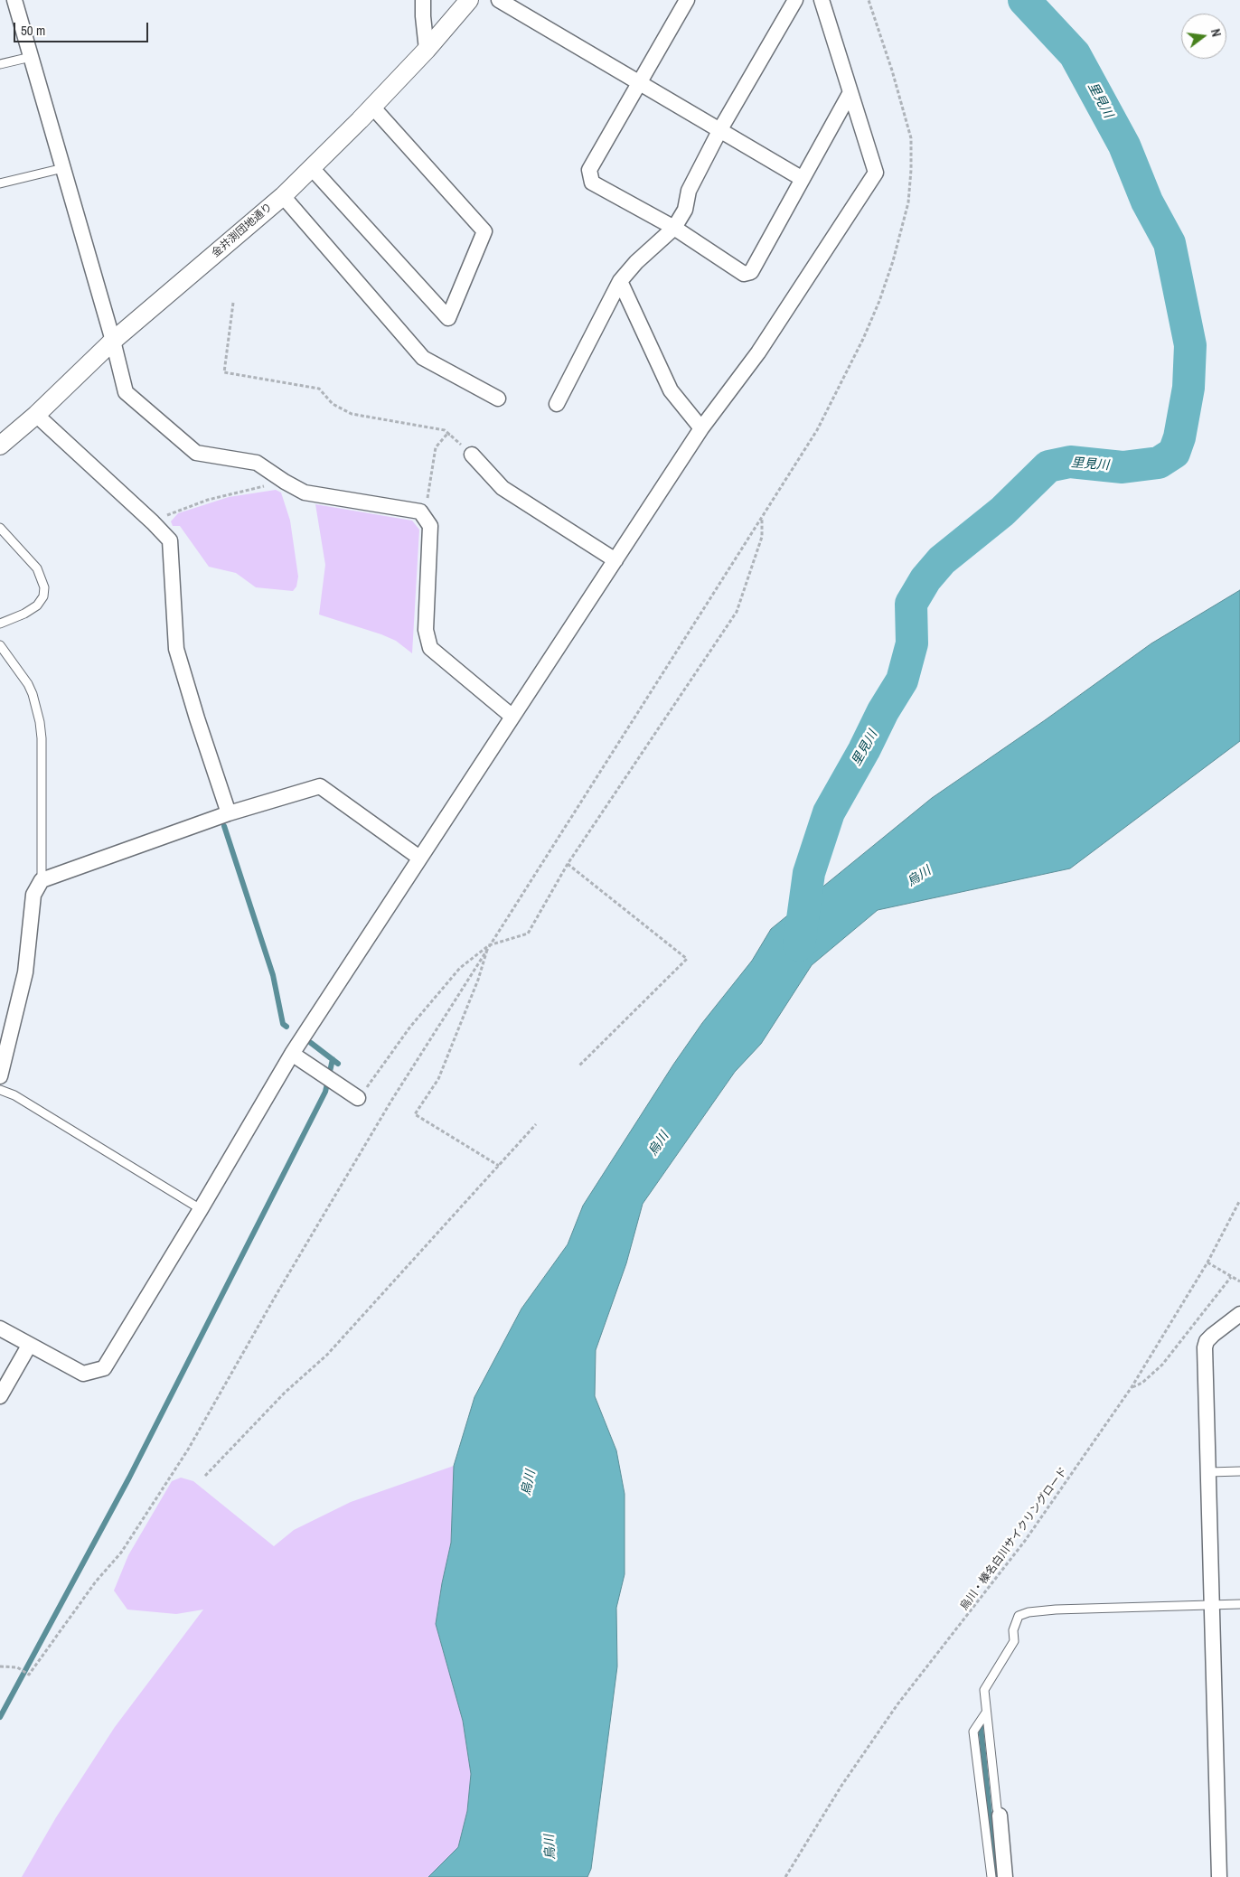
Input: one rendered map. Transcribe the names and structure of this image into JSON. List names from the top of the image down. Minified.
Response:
{"streets":{"street":["金井渕団地通り"],"path":["烏川・榛名白川サイクリングロード"]},"water":["里見川","烏川"],"scale_bar":"50 m","north":"right"}
